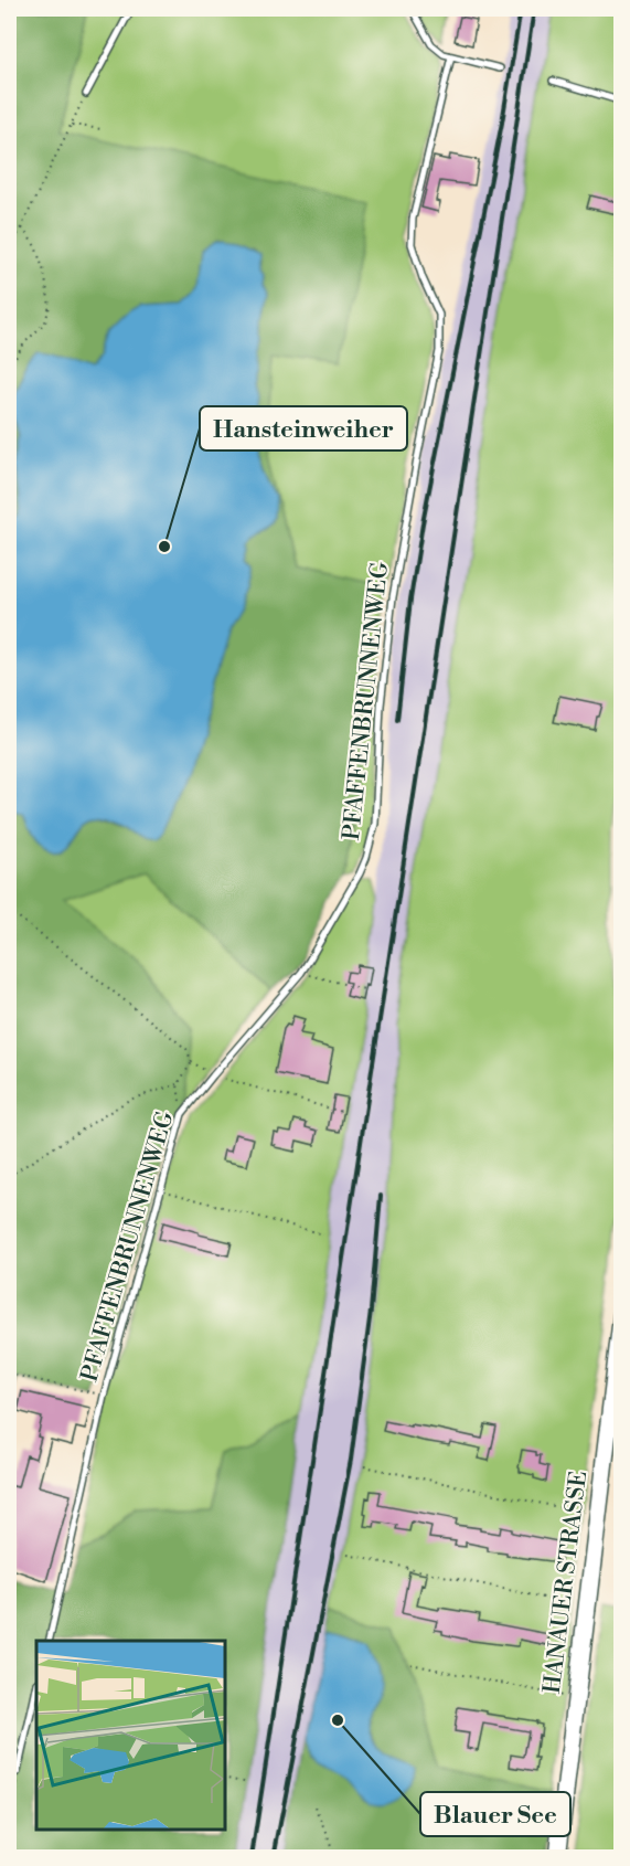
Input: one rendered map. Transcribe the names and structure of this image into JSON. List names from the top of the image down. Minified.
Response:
{"streets":{"main road":["HANAUER STRASSE"],"lane":["PFAFFENBRUNNENWEG"]},"places":["Hansteinweiher","Blauer See"]}
